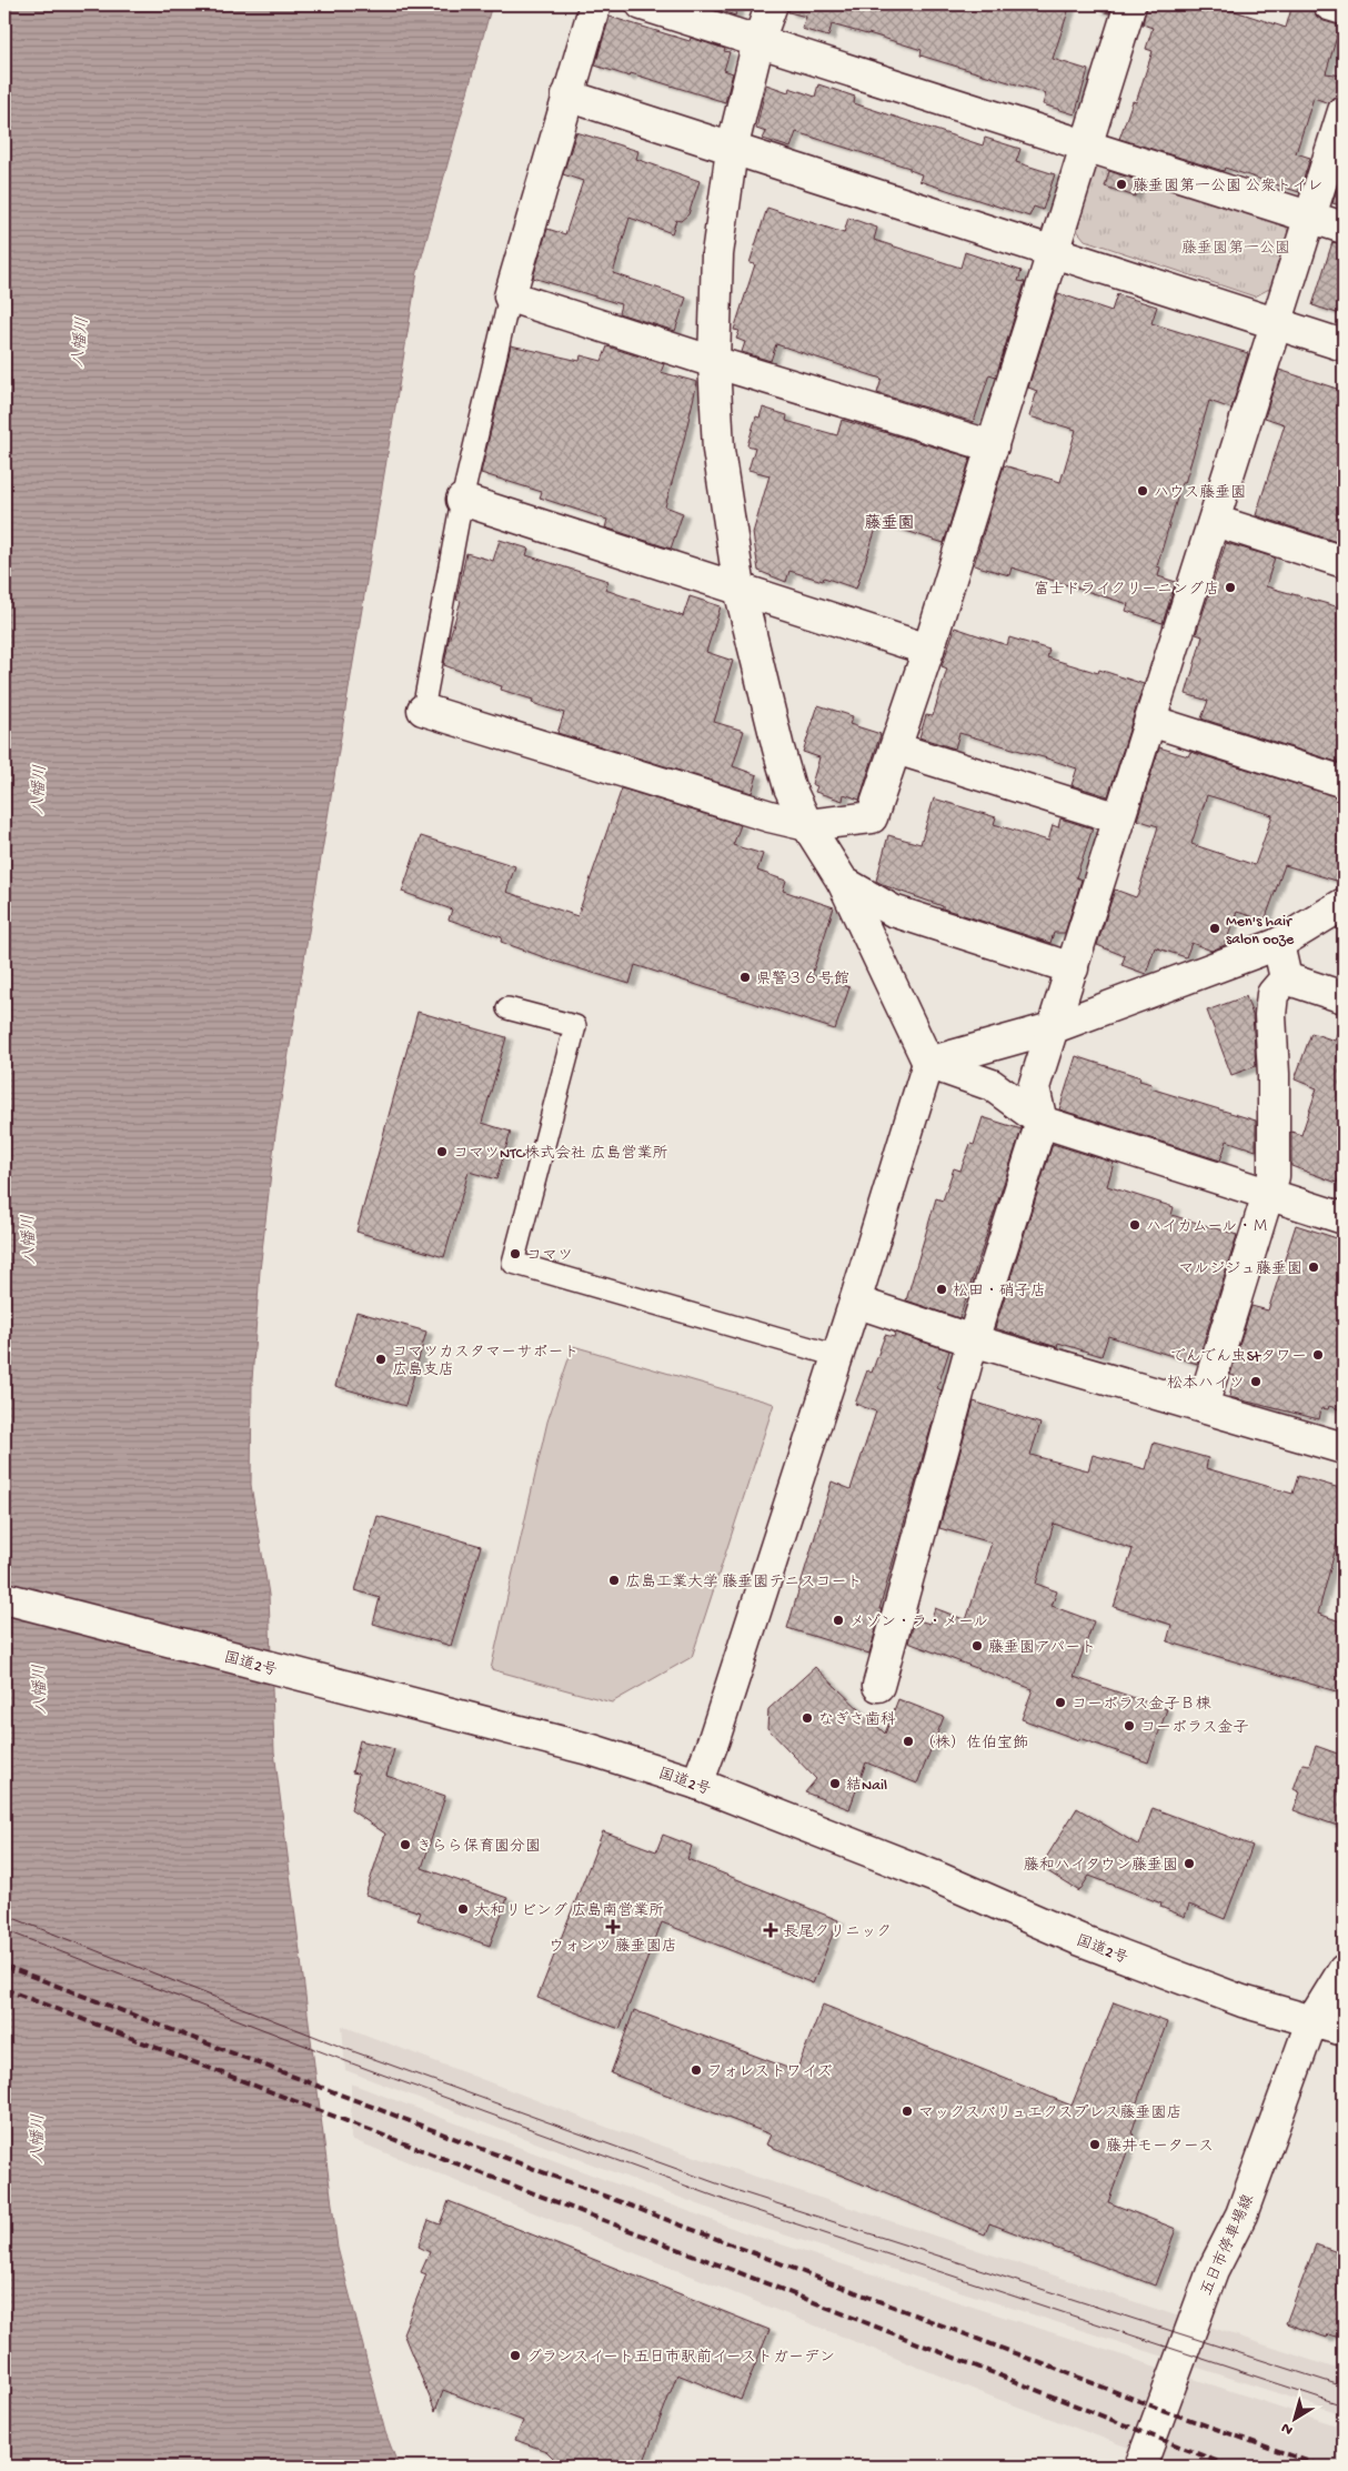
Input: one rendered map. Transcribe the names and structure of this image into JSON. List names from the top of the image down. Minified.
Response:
{"streets":{"main road":["国道2号","五日市停車場線"]},"crossings":[["国道2号","五日市停車場線"]],"districts":["藤垂園"],"water":["八幡川"],"parks":["藤垂園第一公園"],"places":{"other":["藤垂園第一公園 公衆トイレ","ハウス藤垂園","富士ドライクリーニング店","Men's hair salon ooze","県警３６号館","コマツNTC株式会社 広島営業所","ハイカムール・Ｍ","コマツ","マルジジュ藤垂園","松田・硝子店","でんでん虫Stタワー","コマツカスタマーサポート 広島支店","松本ハイツ","広島工業大学 藤垂園テニスコート","メゾン・ラ・メール","藤垂園アパート","コーポラス金子Ｂ棟","なぎさ歯科","コーポラス金子","（株）佐伯宝飾","結Nail","きらら保育園分園","藤和ハイタウン藤垂園","大和リビング 広島南営業所","フォレストワイズ","マックスバリュエクスプレス藤垂園店","藤井モータース","グランスイート五日市駅前イーストガーデン"],"health":["ウォンツ 藤垂園店","長尾クリニック"]},"north":"bottom left"}
